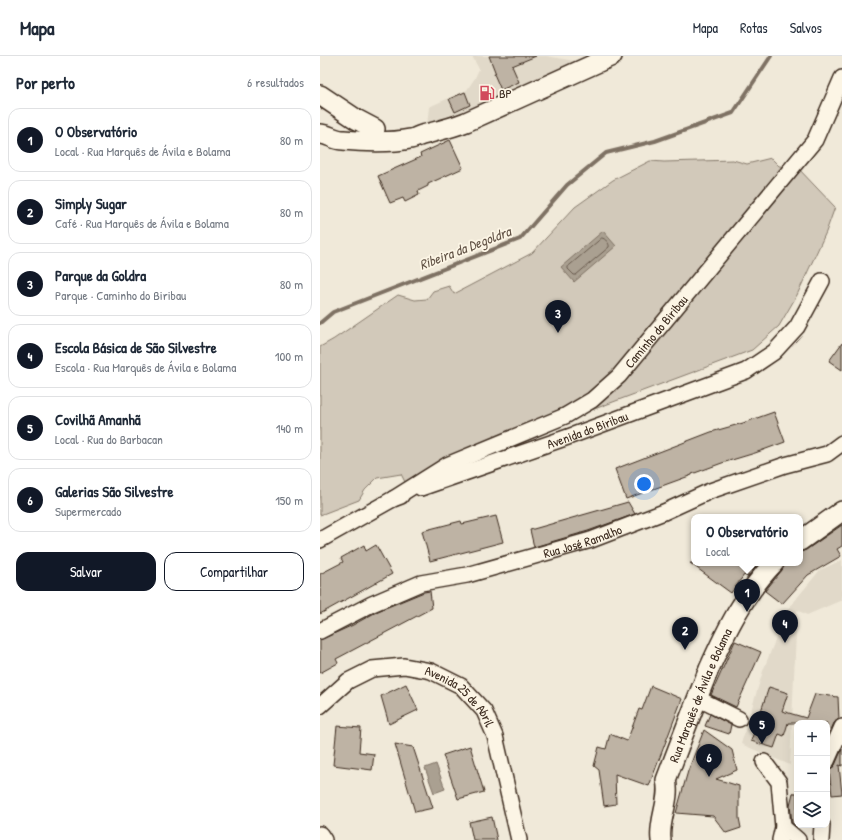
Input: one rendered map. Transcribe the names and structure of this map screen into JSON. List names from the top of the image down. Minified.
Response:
{"streets":{"main road":["Rua Marquês de Ávila e Bolama"],"street":["Caminho do Biribau","Avenida do Biribau","Rua José Ramalho","Avenida 25 de Abril"]},"crossings":[["Caminho do Biribau","Avenida do Biribau"]],"water":["Ribeira da Degoldra"],"places":{"fuel station":["BP"]},"page":{"header":"Mapa","nav":["Mapa","Rotas","Salvos"],"heading":["Por perto","6 resultados"],"list":[{"mark":"1","name":"O Observatório","note":"Local · Rua Marquês de Ávila e Bolama","value":"80 m"},{"mark":"2","name":"Simply Sugar","note":"Café · Rua Marquês de Ávila e Bolama","value":"80 m"},{"mark":"3","name":"Parque da Goldra","note":"Parque · Caminho do Biribau","value":"80 m"},{"mark":"4","name":"Escola Básica de São Silvestre","note":"Escola · Rua Marquês de Ávila e Bolama","value":"100 m"},{"mark":"5","name":"Covilhã Amanhã","note":"Local · Rua do Barbacan","value":"140 m"},{"mark":"6","name":"Galerias São Silvestre","note":"Supermercado","value":"150 m"}],"pins":["3","1","4","2","5","6"],"popup":["O Observatório","Local"],"buttons":["Salvar","Compartilhar"],"map_buttons":["+","−"]}}
